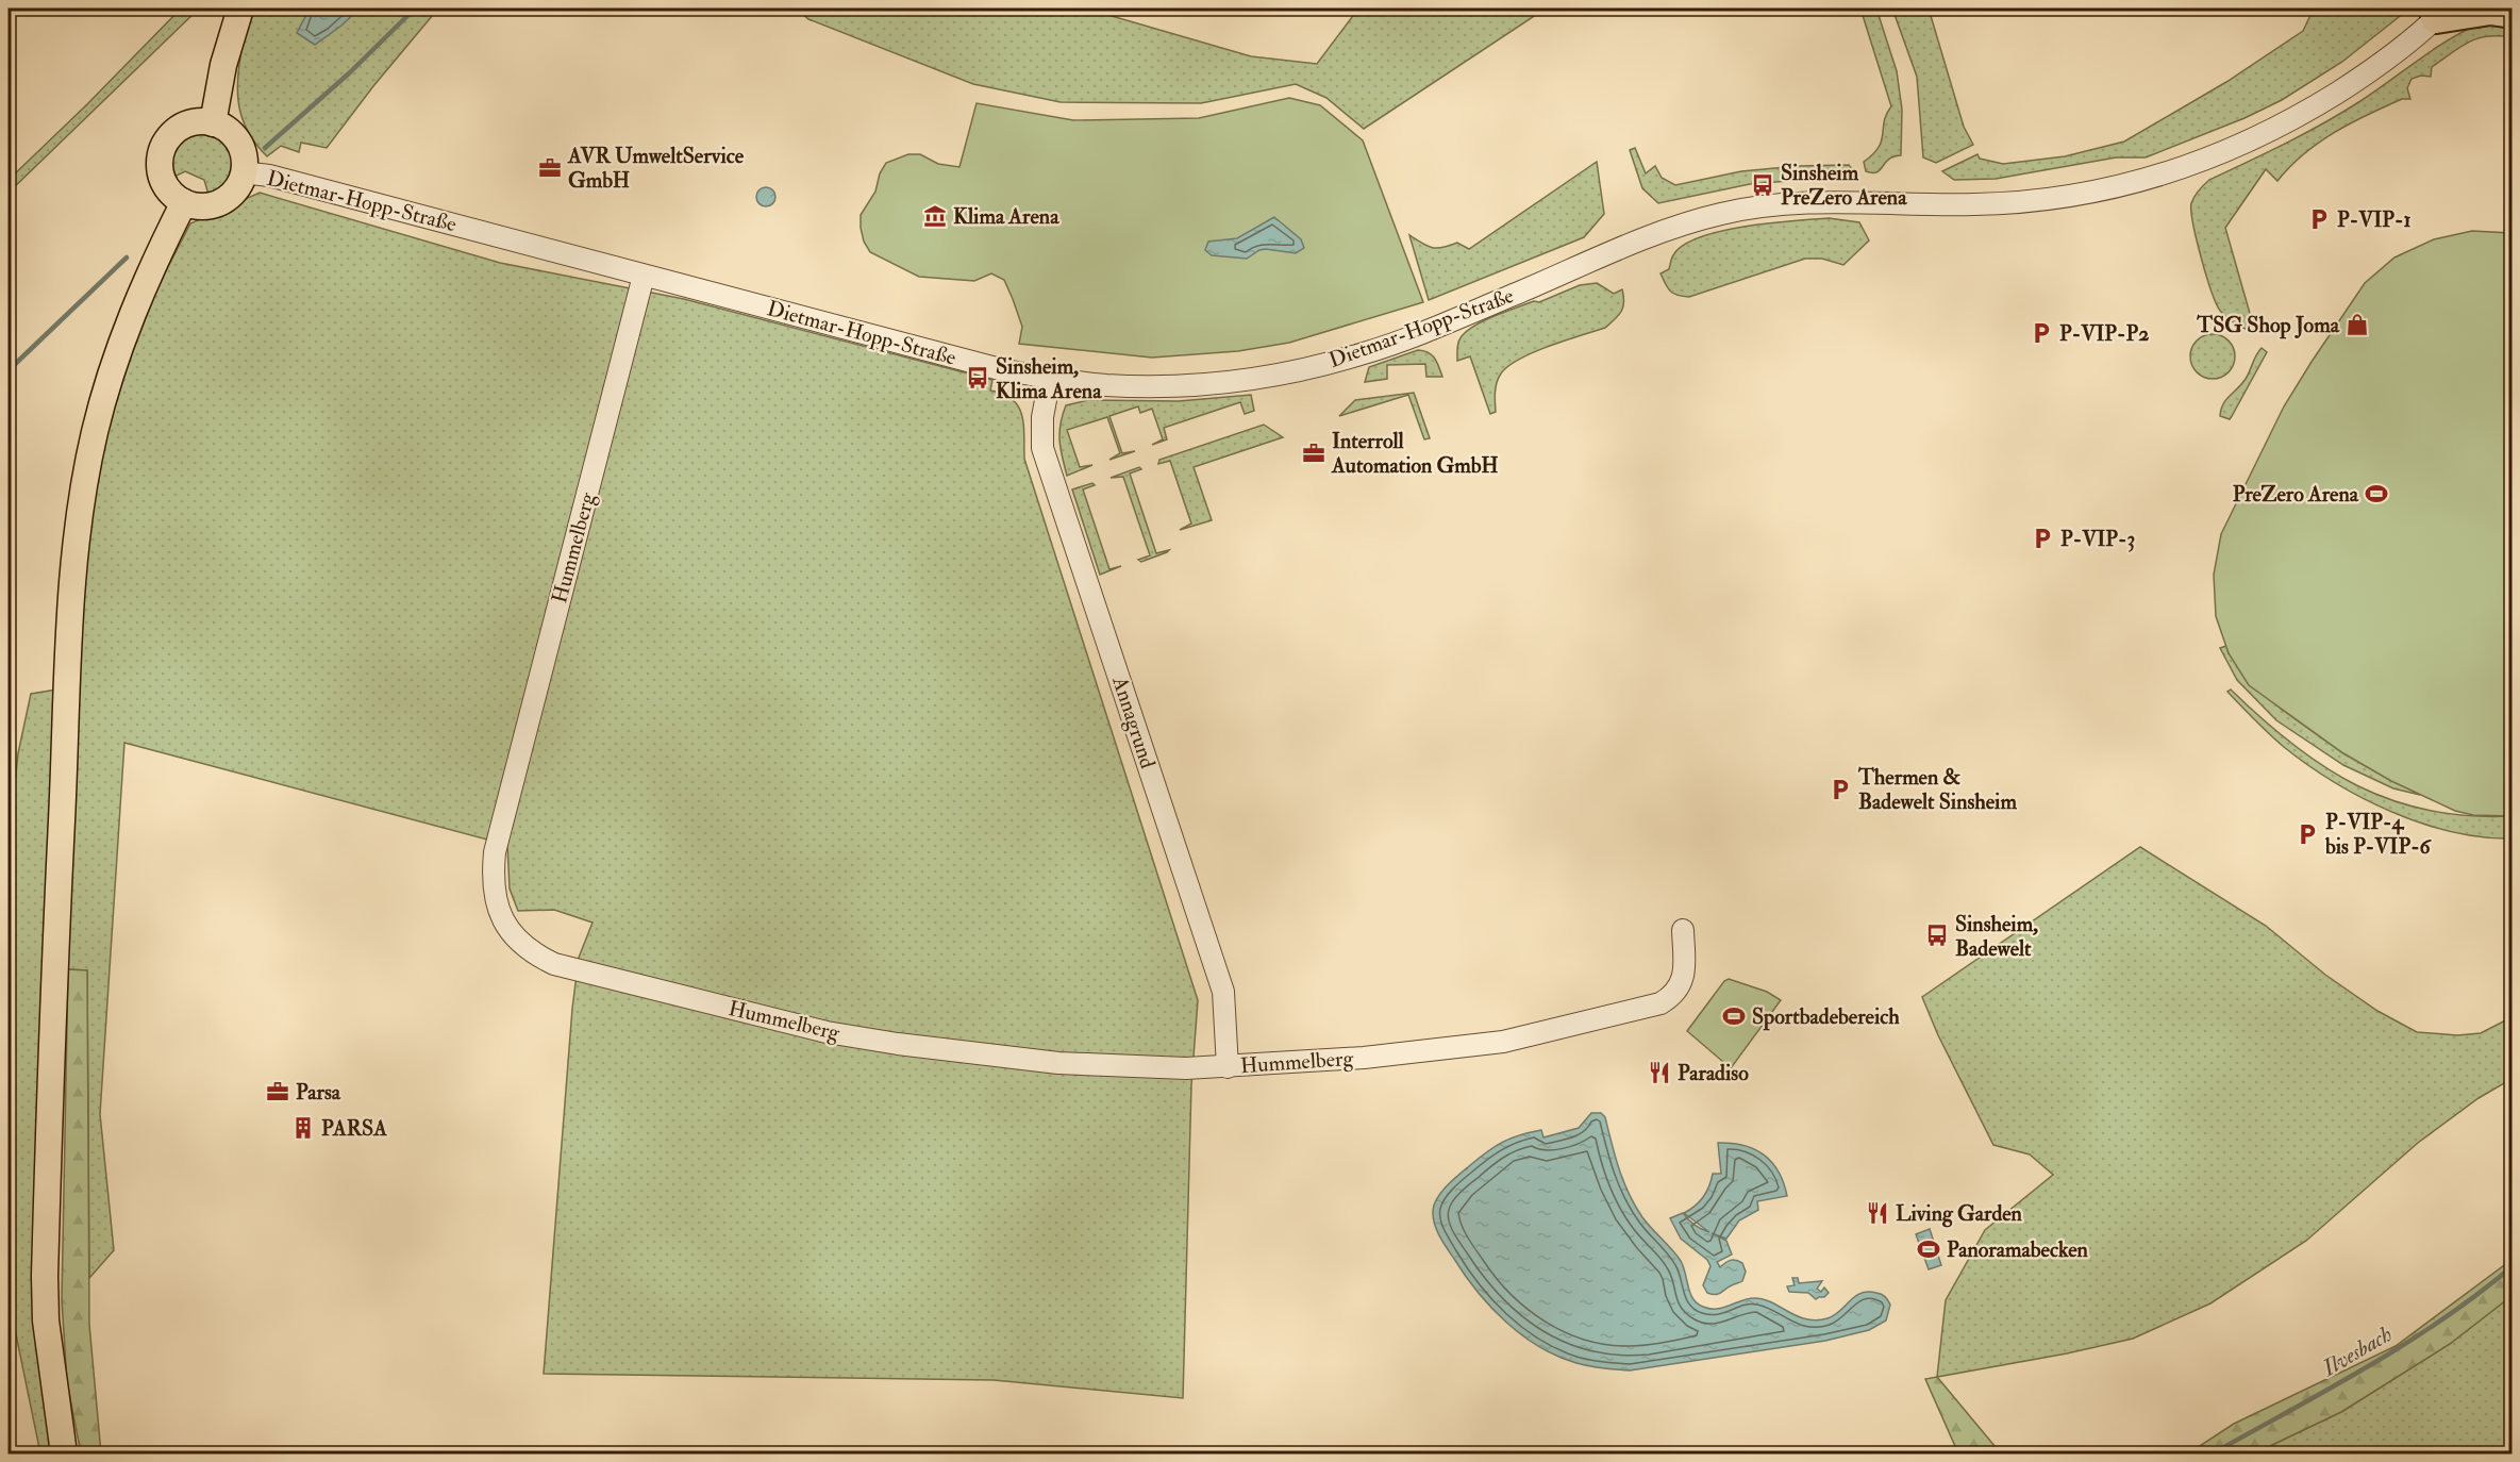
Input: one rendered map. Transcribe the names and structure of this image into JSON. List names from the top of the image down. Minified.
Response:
{"streets":{"street":["Dietmar-Hopp-Straße","Hummelberg","Annagrund"]},"crossings":[["Dietmar-Hopp-Straße","Hummelberg"],["Dietmar-Hopp-Straße","Annagrund"],["Hummelberg","Annagrund"]],"water":["Ilvesbach"],"places":{"office":["AVR UmweltService GmbH","Interroll Automation GmbH","Parsa"],"bus stop":["Sinsheim PreZero Arena","Sinsheim, Klima Arena","Sinsheim, Badewelt"],"museum":["Klima Arena"],"parking":["P-VIP-1","P-VIP-P2","P-VIP-3","Thermen & Badewelt Sinsheim","P-VIP-4 bis P-VIP-6"],"shop":["TSG Shop Joma"],"sports":["PreZero Arena","Sportbadebereich","Panoramabecken"],"restaurant":["Paradiso","Living Garden"],"building":["PARSA"]}}
